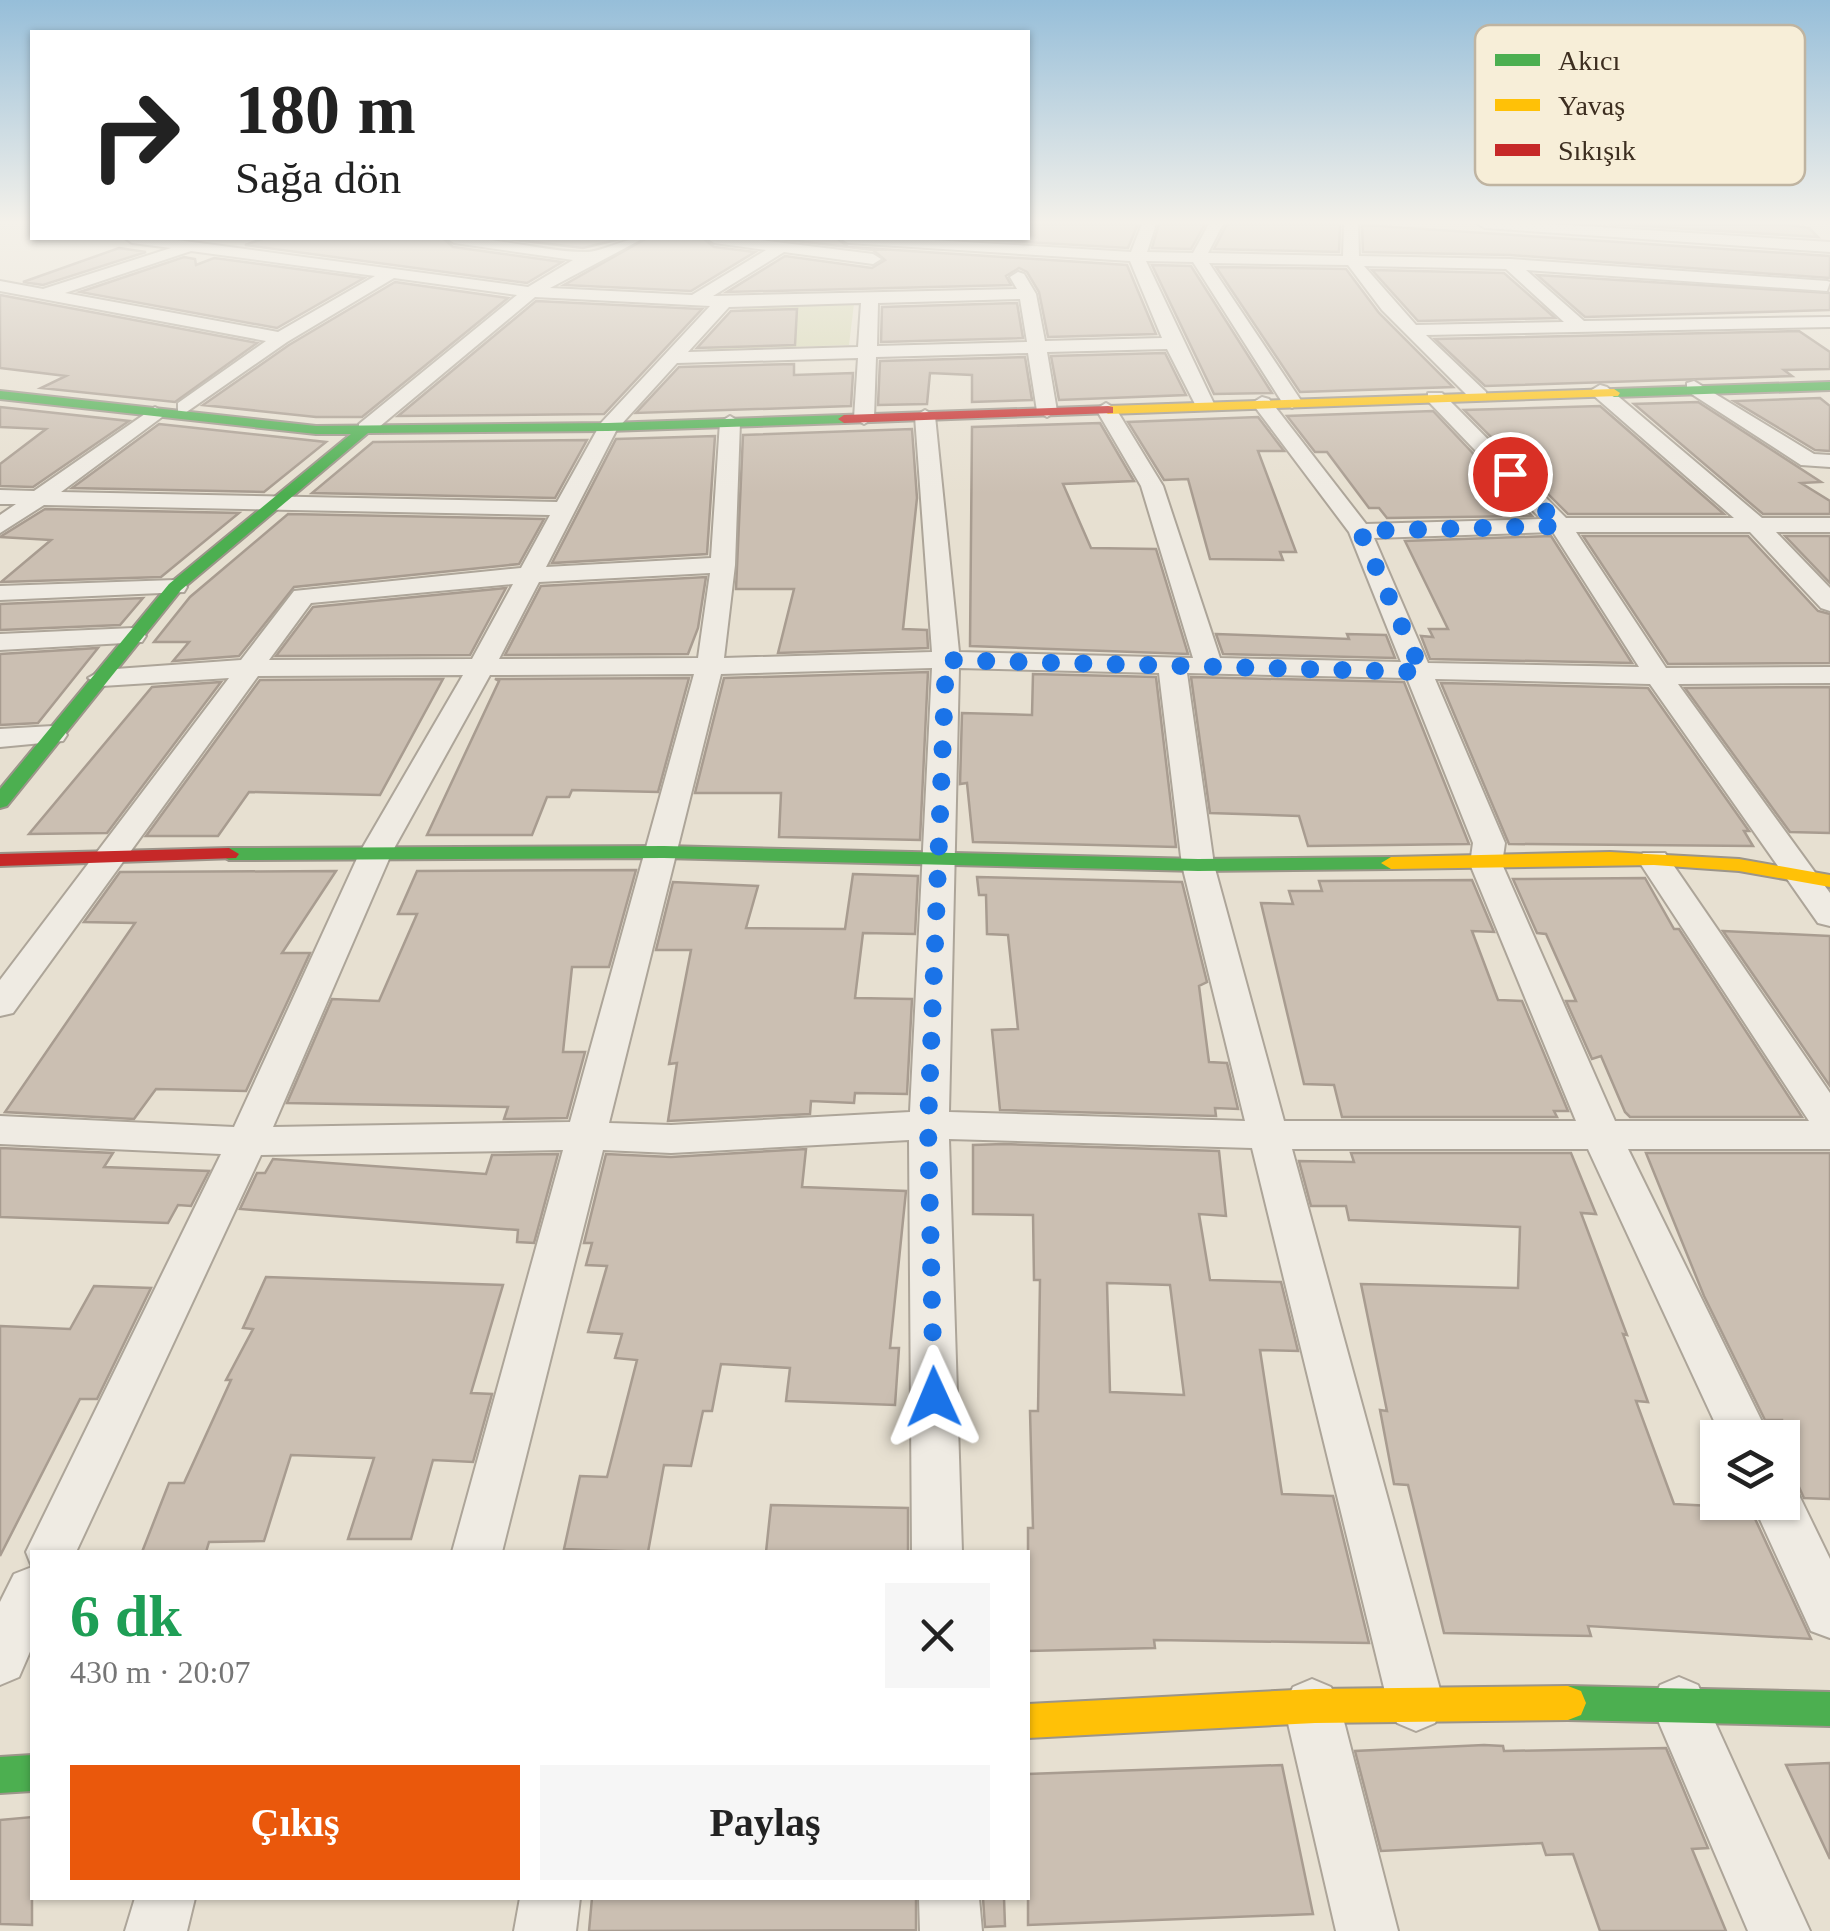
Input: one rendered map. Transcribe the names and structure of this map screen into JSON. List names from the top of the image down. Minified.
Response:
{"legend":["Akıcı","Yavaş","Sıkışık"],"page":{"turn":["180 m","Sağa dön"],"heading":["6 dk","430 m · 20:07"],"buttons":["Çıkış","Paylaş"]}}
